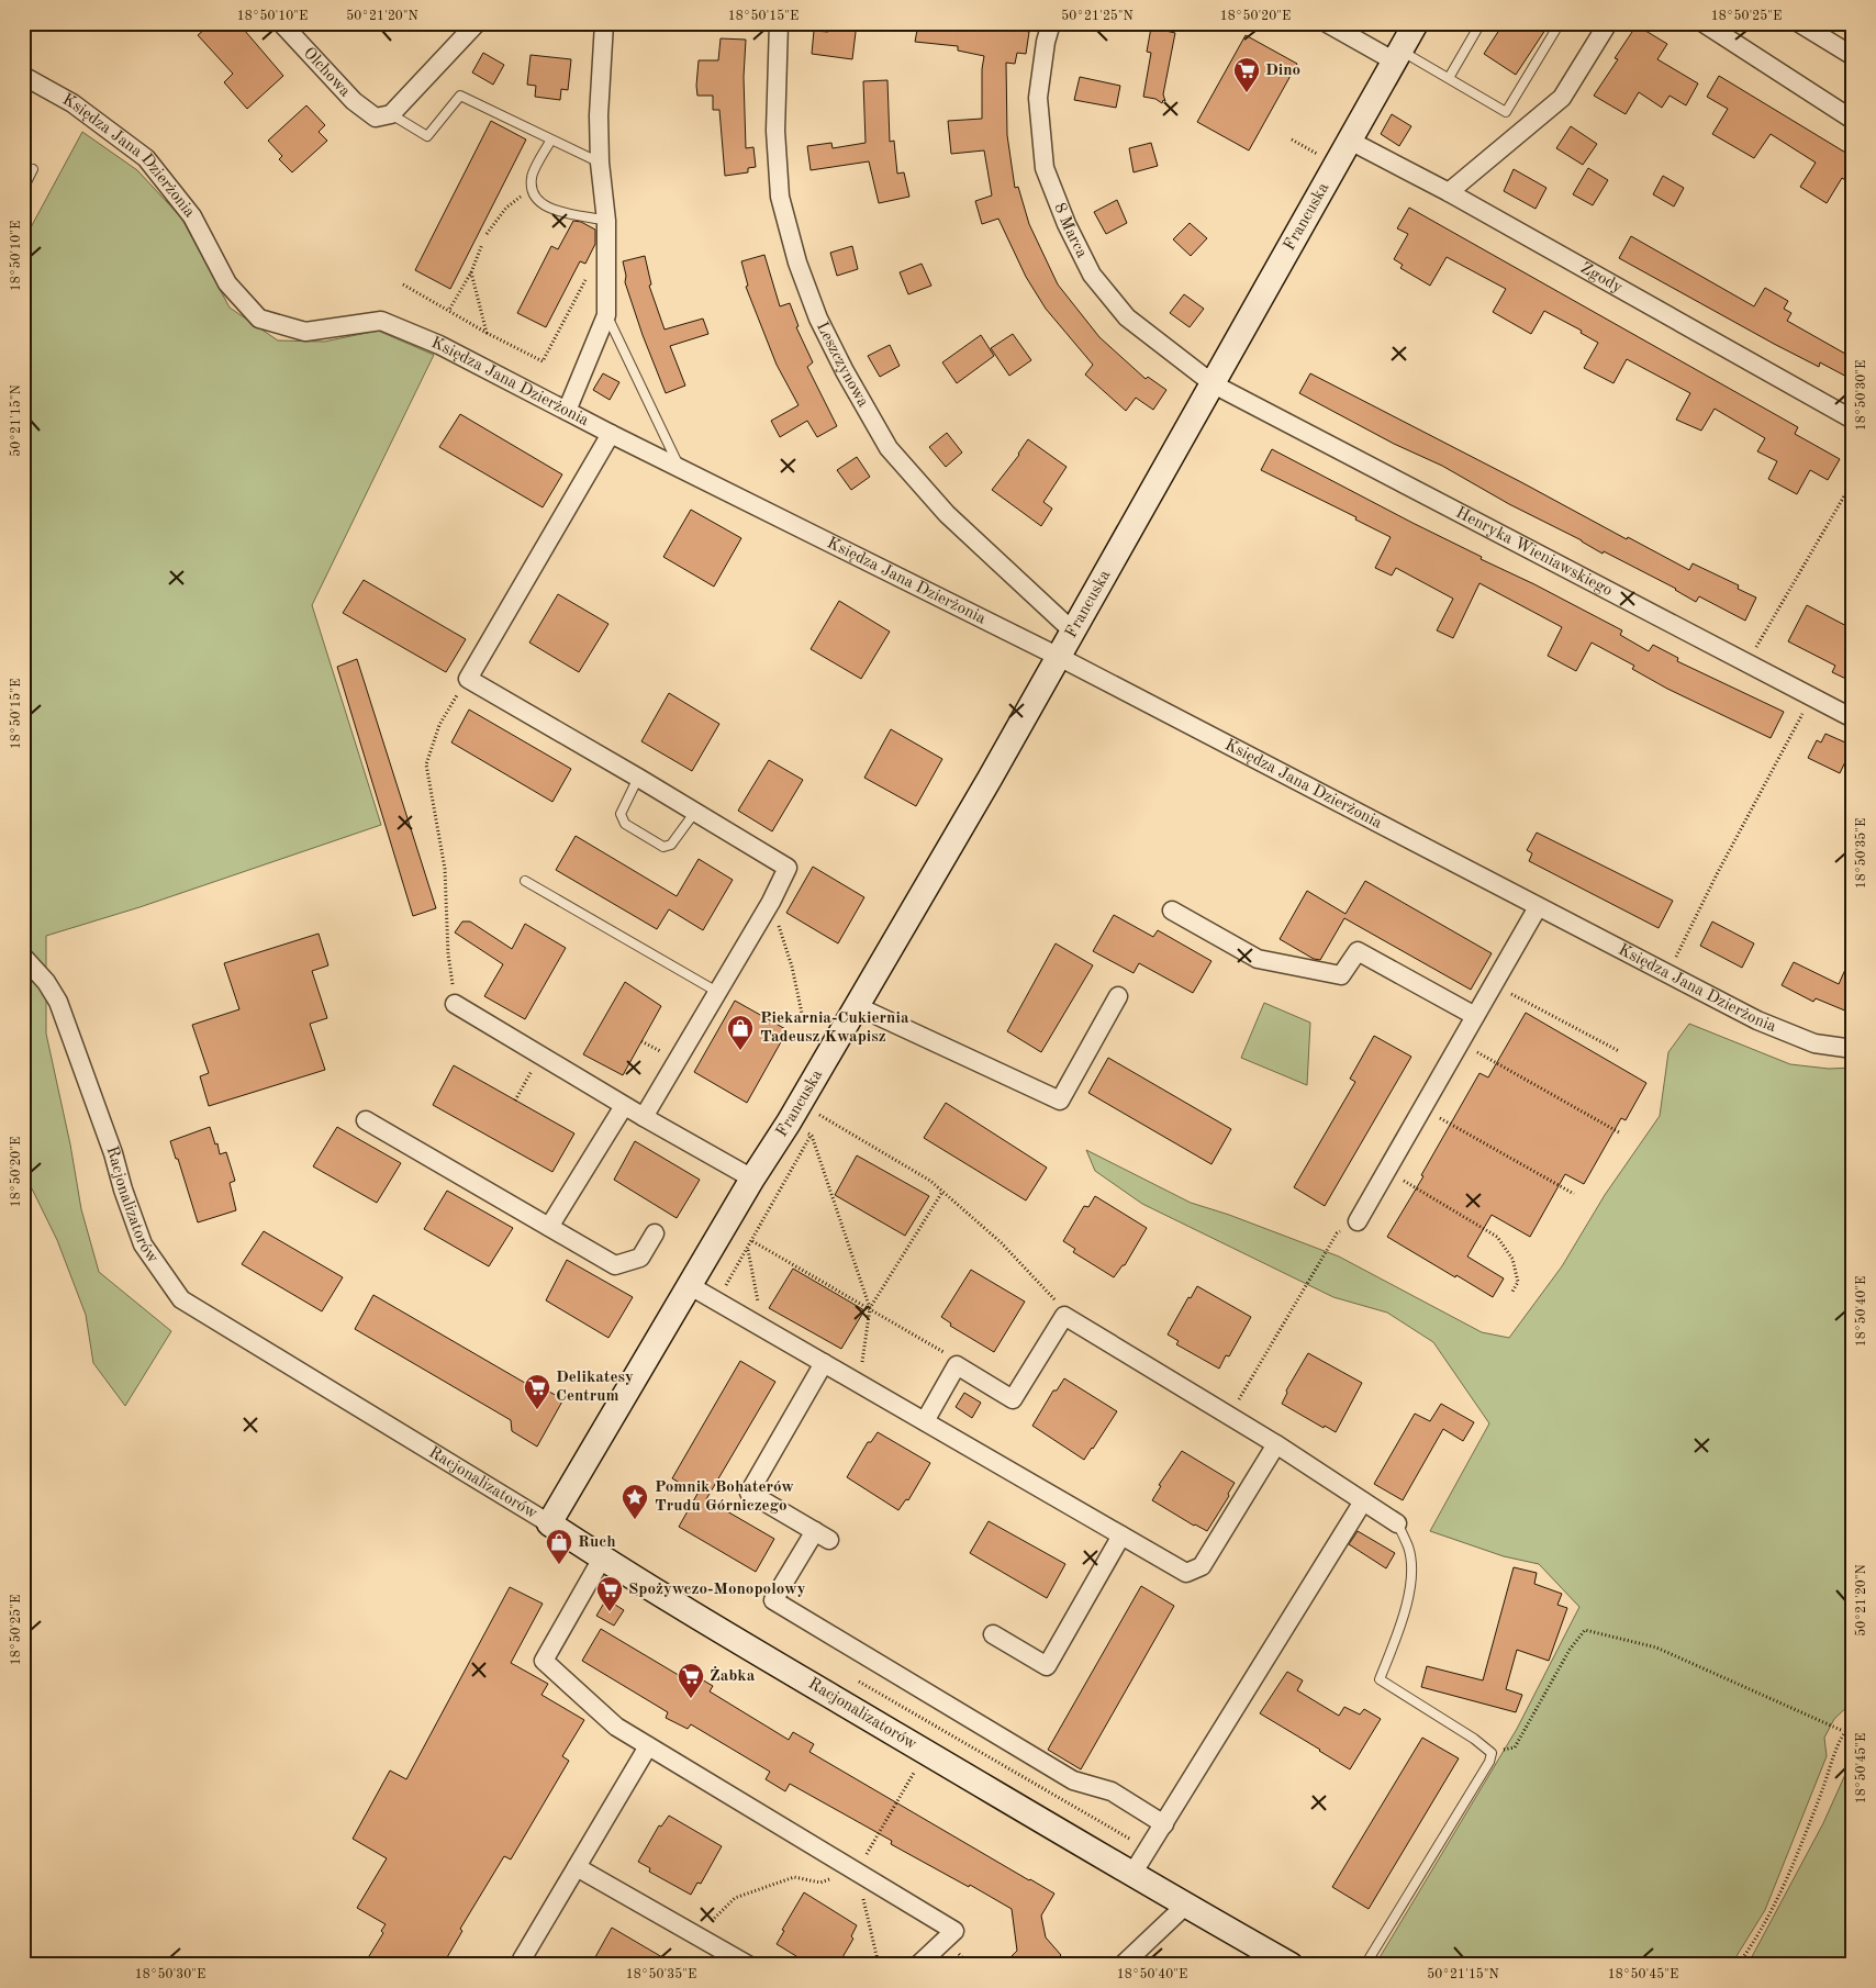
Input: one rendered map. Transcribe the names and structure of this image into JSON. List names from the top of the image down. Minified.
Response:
{"streets":{"street":["Olchowa","Księdza Jana Dzierżonia","Francuska","8 Marca","Zgody","Leszczynowa","Henryka Wieniawskiego","Racjonalizatorów"]},"crossings":[["Księdza Jana Dzierżonia","Francuska"],["Francuska","8 Marca"],["Francuska","Zgody"],["Francuska","Leszczynowa"],["Francuska","Henryka Wieniawskiego"],["Francuska","Racjonalizatorów"],["8 Marca","Henryka Wieniawskiego"]],"places":{"supermarket":["Dino","Delikatesy Centrum","Spożywczo-Monopolowy","Żabka"],"shop":["Piekarnia-Cukiernia Tadeusz Kwapisz","Ruch"],"place":["Pomnik Bohaterów Trudu Górniczego"]},"coordinates":["18°50'10\"E","50°21'20\"N","18°50'15\"E","50°21'25\"N","18°50'20\"E","18°50'25\"E","18°50'30\"E","50°21'15\"N","18°50'35\"E","18°50'40\"E","18°50'45\"E"]}
